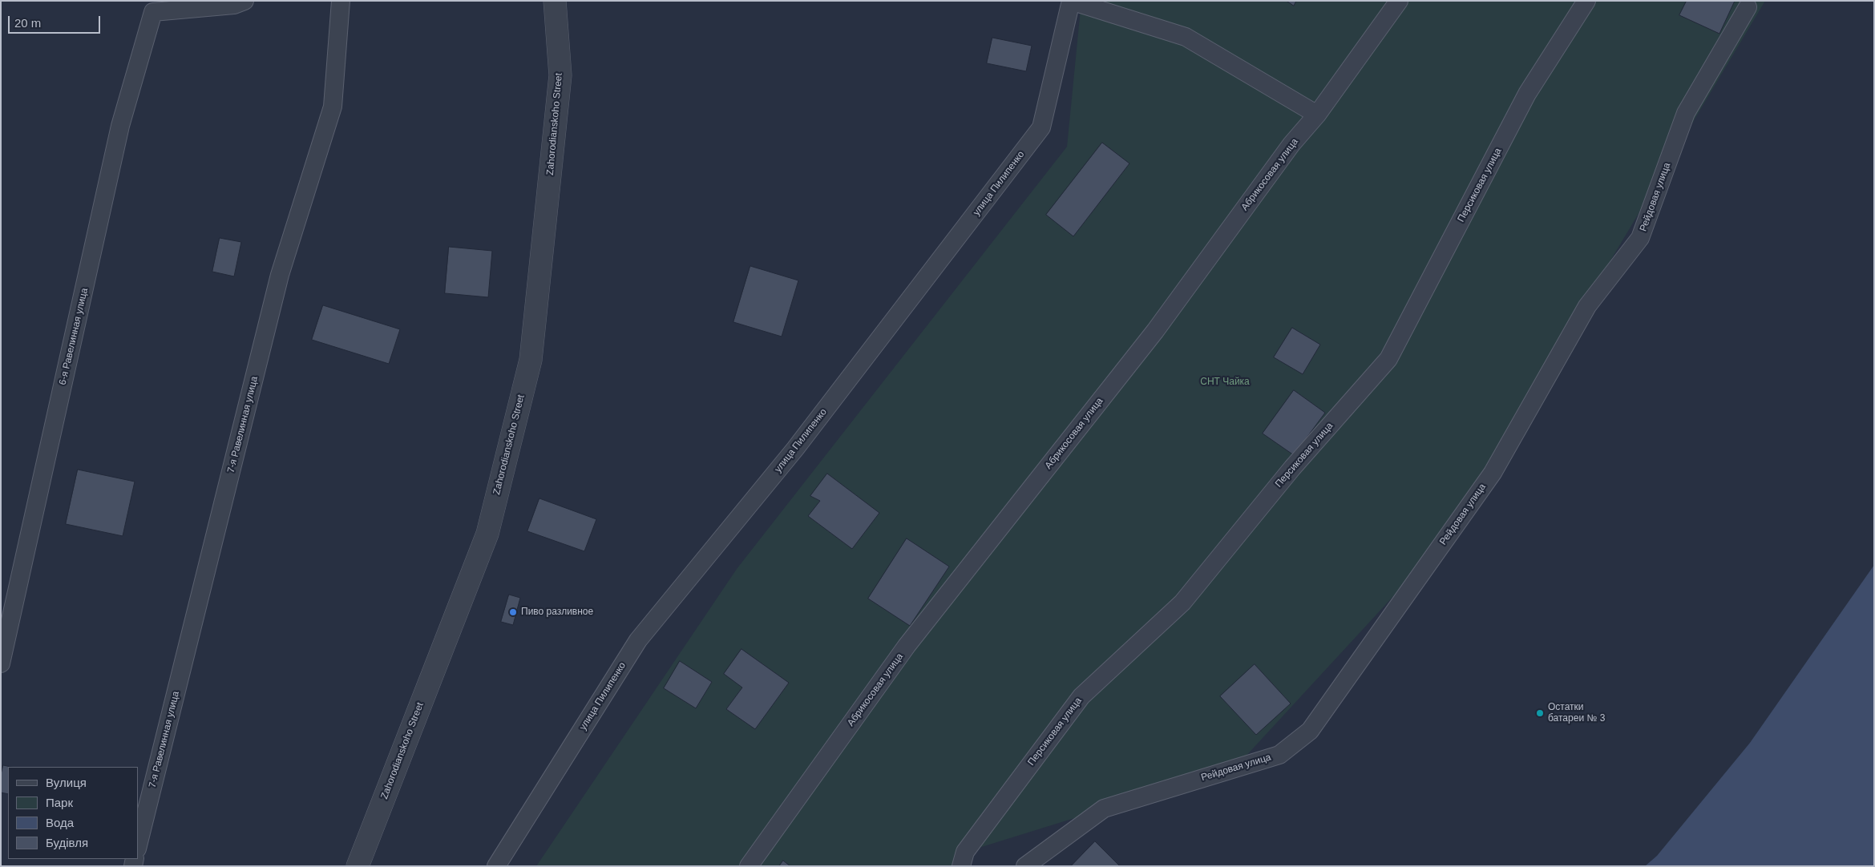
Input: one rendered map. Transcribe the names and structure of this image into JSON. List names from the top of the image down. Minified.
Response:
{"streets":{"street":["Zahorodianskoho Street"],"lane":["Абрикосовая улица","улица Пилипенко","Персиковая улица","Рейдовая улица","6-я Равелинная улица","7-я Равелинная улица"]},"parks":["СНТ Чайка"],"places":["Пиво разливное","Остатки батареи № 3"],"legend":["Вулиця","Парк","Вода","Будівля"],"scale_bar":"20 m"}
